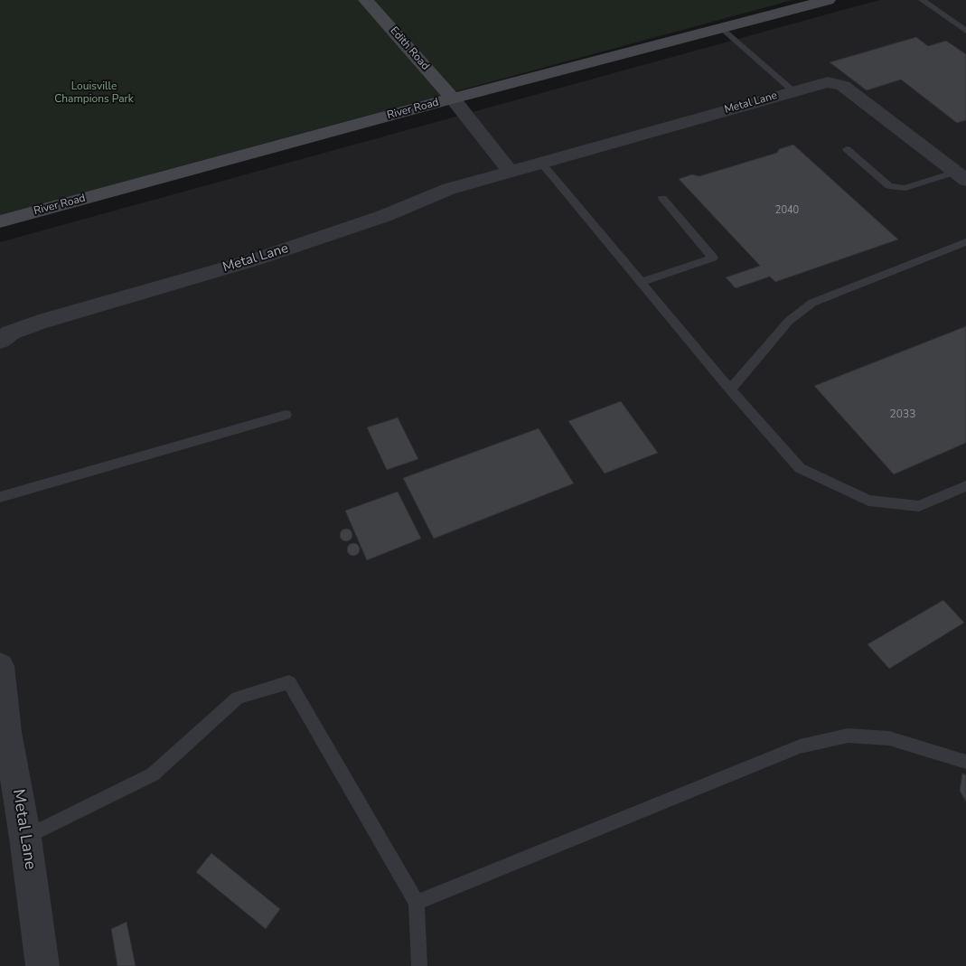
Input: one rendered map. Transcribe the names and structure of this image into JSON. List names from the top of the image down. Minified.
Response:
{"streets":{"street":["Edith Road","Metal Lane","River Road"]},"crossings":[["Edith Road","River Road"]],"parks":["Louisville Champions Park"],"house_numbers":["2040","2033"]}
